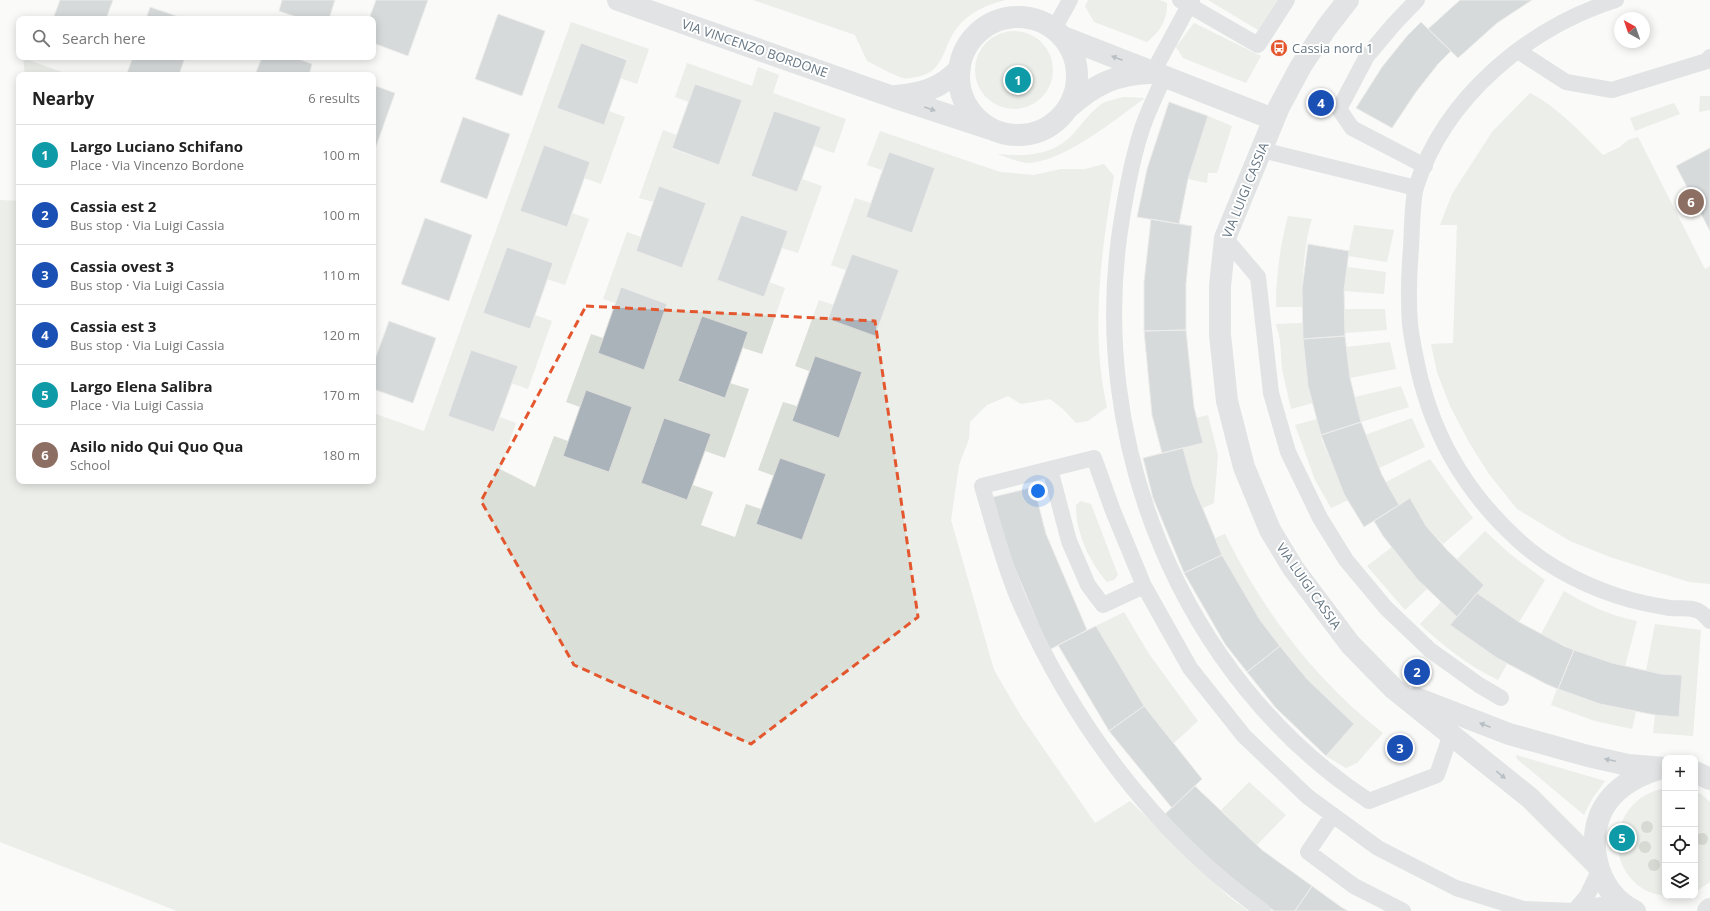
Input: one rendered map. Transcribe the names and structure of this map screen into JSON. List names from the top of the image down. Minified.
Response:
{"streets":{"street":["VIA VINCENZO BORDONE","VIA LUIGI CASSIA"]},"places":{"bus stop":["Cassia nord 1"]},"north":"top left","page":{"search":"Search here","pins":["1","4","6","2","3","5"],"heading":["Nearby","6 results"],"list":[{"mark":"1","name":"Largo Luciano Schifano","note":"Place · Via Vincenzo Bordone","value":"100 m"},{"mark":"2","name":"Cassia est 2","note":"Bus stop · Via Luigi Cassia","value":"100 m"},{"mark":"3","name":"Cassia ovest 3","note":"Bus stop · Via Luigi Cassia","value":"110 m"},{"mark":"4","name":"Cassia est 3","note":"Bus stop · Via Luigi Cassia","value":"120 m"},{"mark":"5","name":"Largo Elena Salibra","note":"Place · Via Luigi Cassia","value":"170 m"},{"mark":"6","name":"Asilo nido Qui Quo Qua","note":"School","value":"180 m"}],"map_buttons":["+","−"]}}
